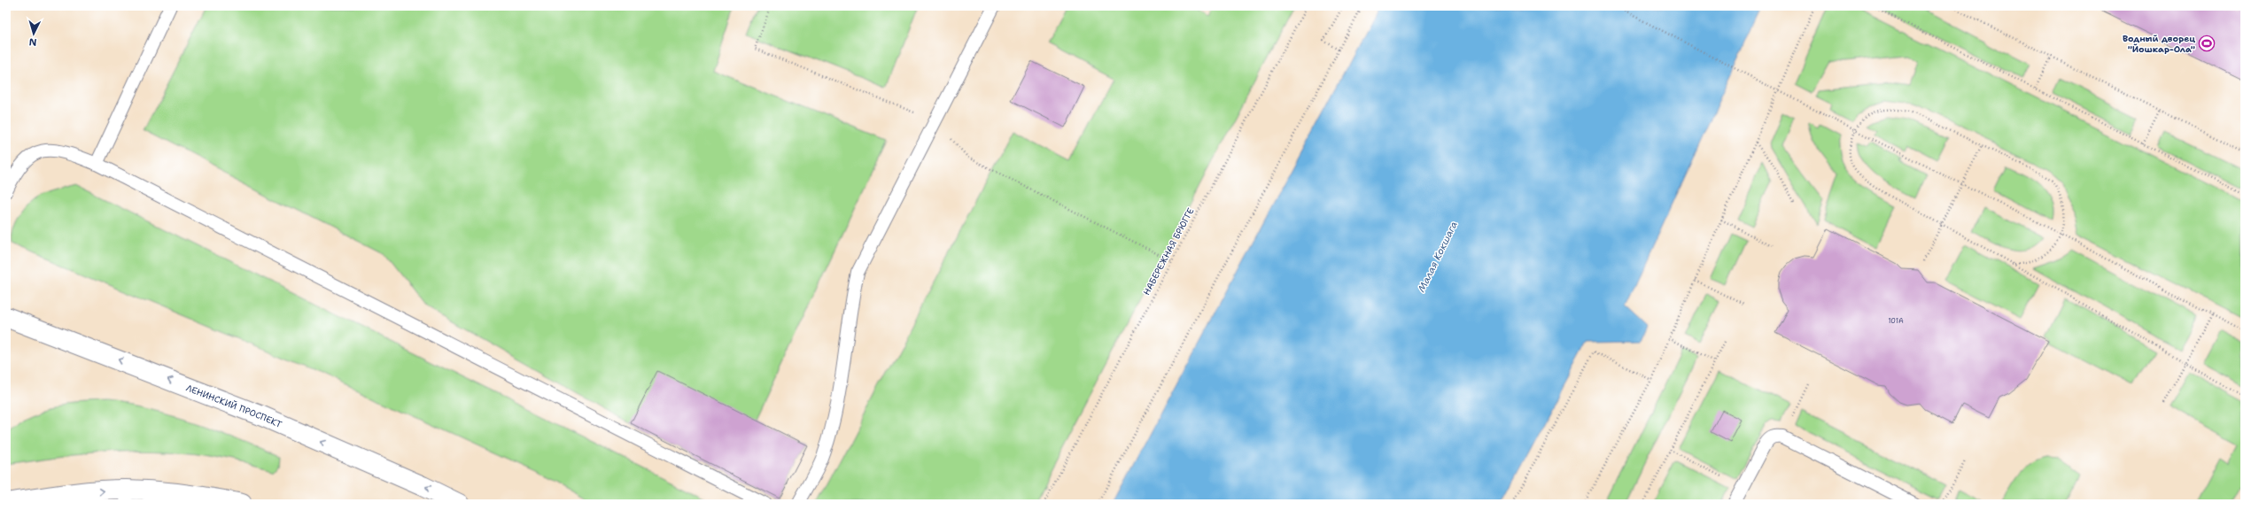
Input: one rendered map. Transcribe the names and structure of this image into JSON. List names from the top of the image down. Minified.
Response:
{"streets":{"main road":["ЛЕНИНСКИЙ ПРОСПЕКТ"],"path":["НАБЕРЕЖНАЯ БРЮГГЕ"]},"water":["Малая Кокшага"],"places":{"sports":["Водный дворец \"Йошкар-Ола\""]},"house_numbers":["101А"],"north":"bottom"}
